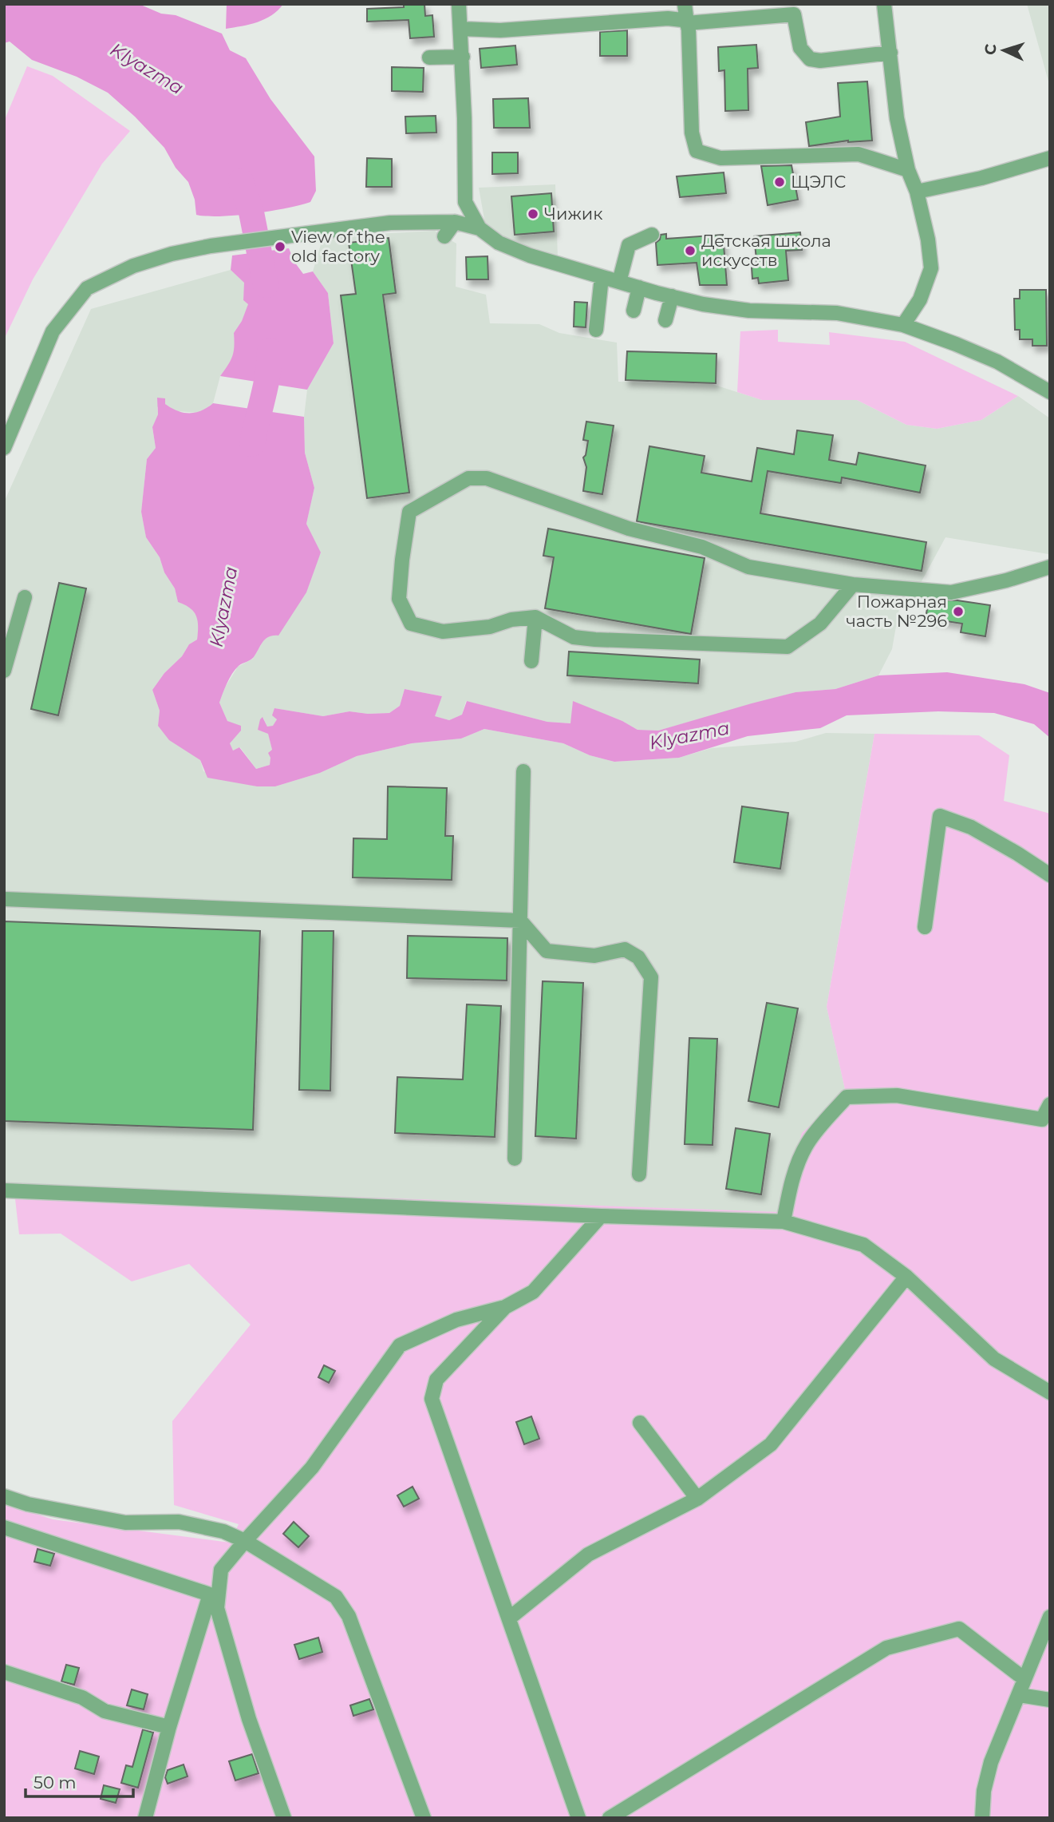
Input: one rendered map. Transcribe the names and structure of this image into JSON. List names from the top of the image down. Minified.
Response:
{"water":["Klyazma"],"places":["ЩЭЛС","Чижик","View of the old factory","Детская школа искусств","Пожарная часть №296"],"scale_bar":"50 m","north":"left"}
